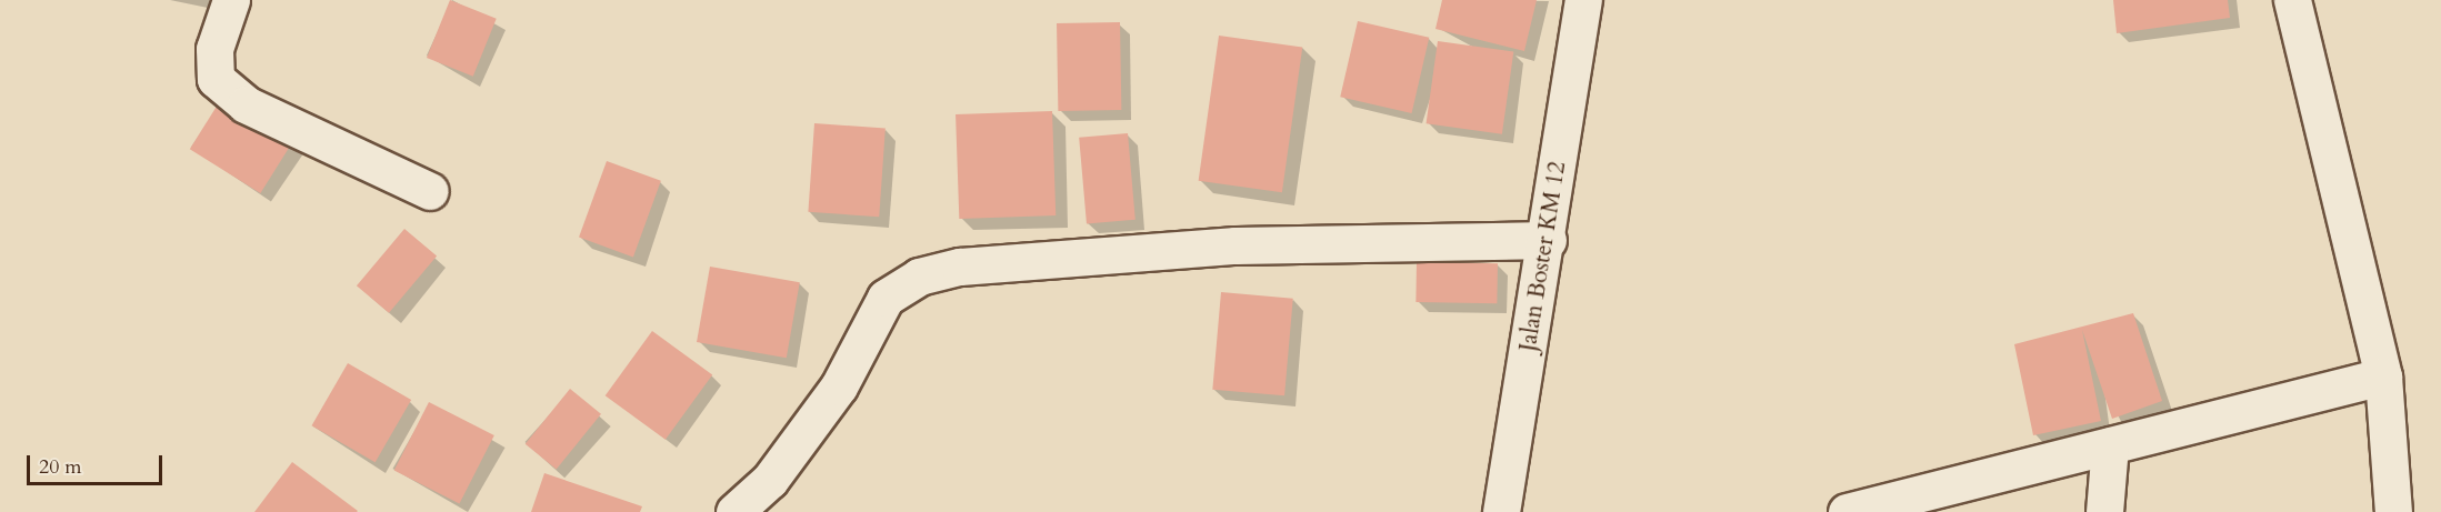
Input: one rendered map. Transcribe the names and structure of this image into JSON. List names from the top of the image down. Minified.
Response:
{"streets":{"street":["Jalan Boster KM 12"]},"scale_bar":"20 m"}
